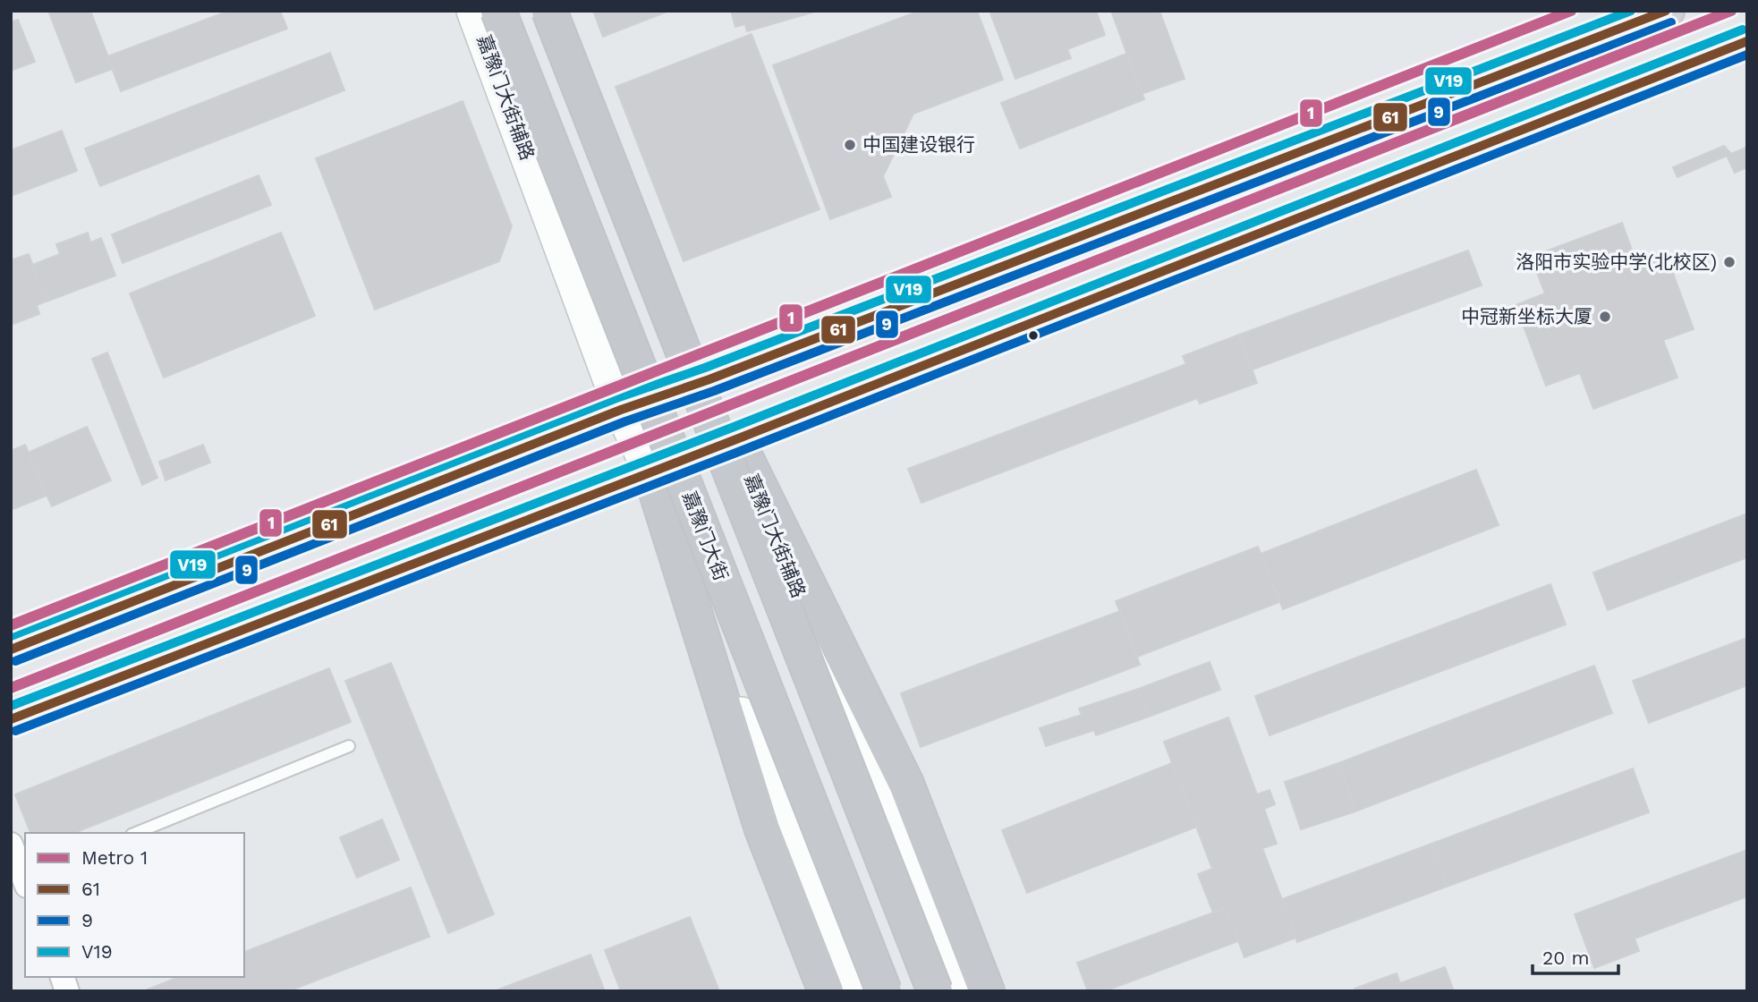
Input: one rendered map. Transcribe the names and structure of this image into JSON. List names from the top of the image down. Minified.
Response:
{"streets":{"highway":["嘉豫门大街"],"main road":["嘉豫门大街辅路"]},"places":["中国建设银行","洛阳市实验中学(北校区)","中冠新坐标大厦"],"lines":["metro line 1","transit line 61","transit line V19","transit line 9"],"legend":["Metro 1","61","9","V19"],"scale_bar":"20 m"}
